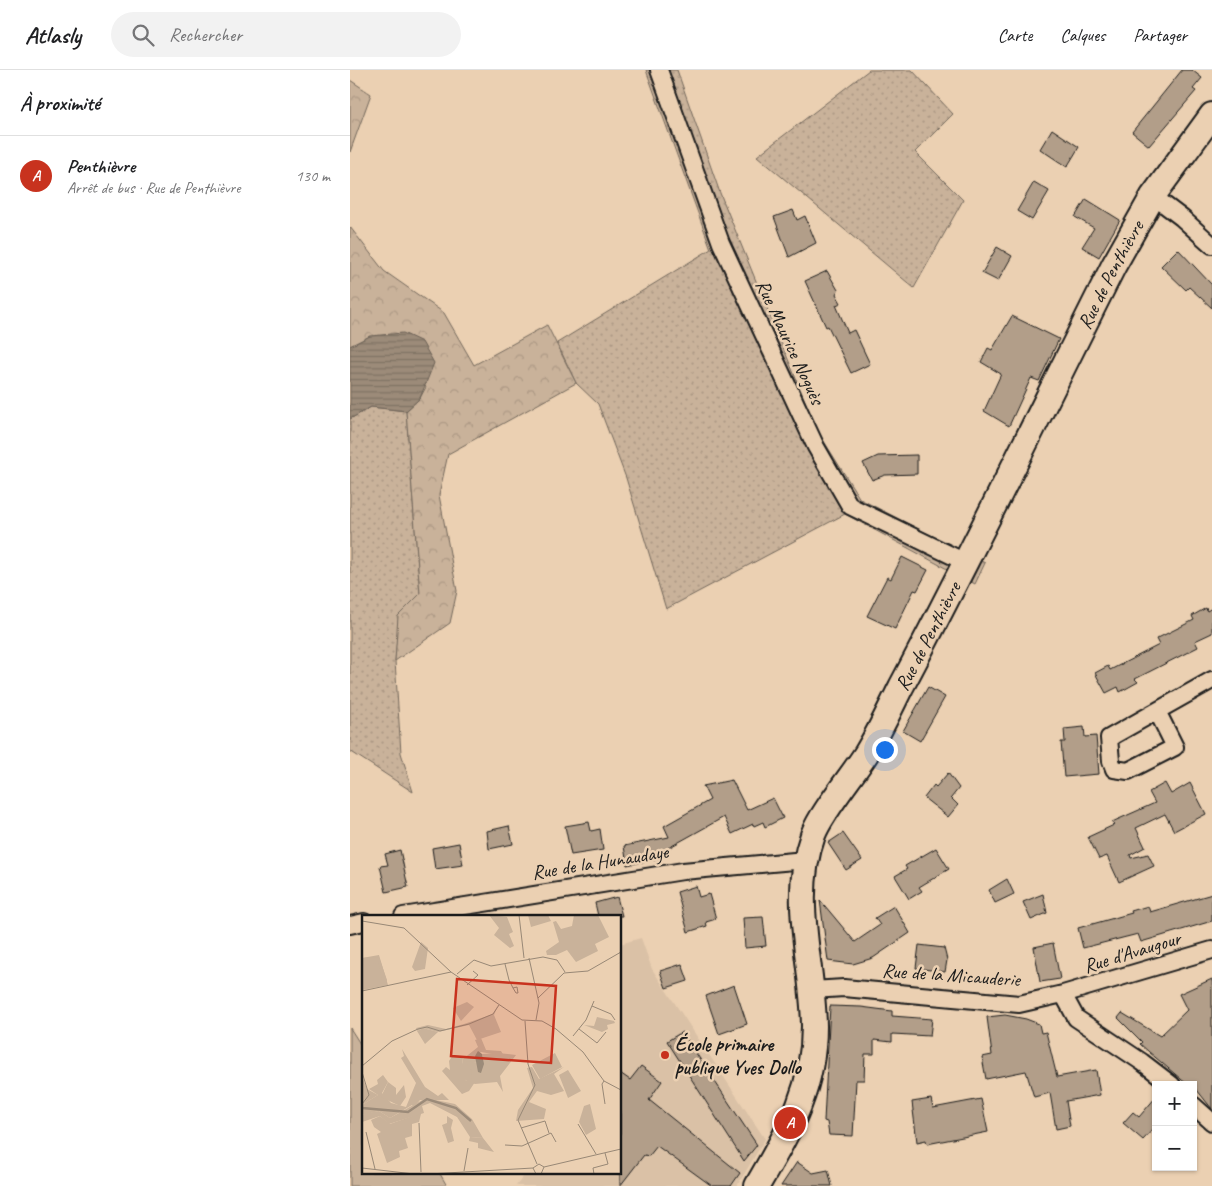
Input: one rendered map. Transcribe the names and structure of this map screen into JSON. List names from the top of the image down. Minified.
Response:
{"streets":{"street":["Rue de Penthièvre","Rue Maurice Noguès","Rue de la Hunaudaye","Rue d'Avaugour","Rue de la Micauderie"]},"crossings":[["Rue de Penthièvre","Rue Maurice Noguès"],["Rue de Penthièvre","Rue de la Hunaudaye"],["Rue de Penthièvre","Rue de la Micauderie"],["Rue d'Avaugour","Rue de la Micauderie"]],"places":["École primaire publique Yves Dollo"],"page":{"header":"Atlasly","search":"Rechercher","nav":["Carte","Calques","Partager"],"heading":"À proximité","list":[{"mark":"A","name":"Penthièvre","note":"Arrêt de bus · Rue de Penthièvre","value":"130 m"}],"map_buttons":["+","−"],"pins":"A"}}
